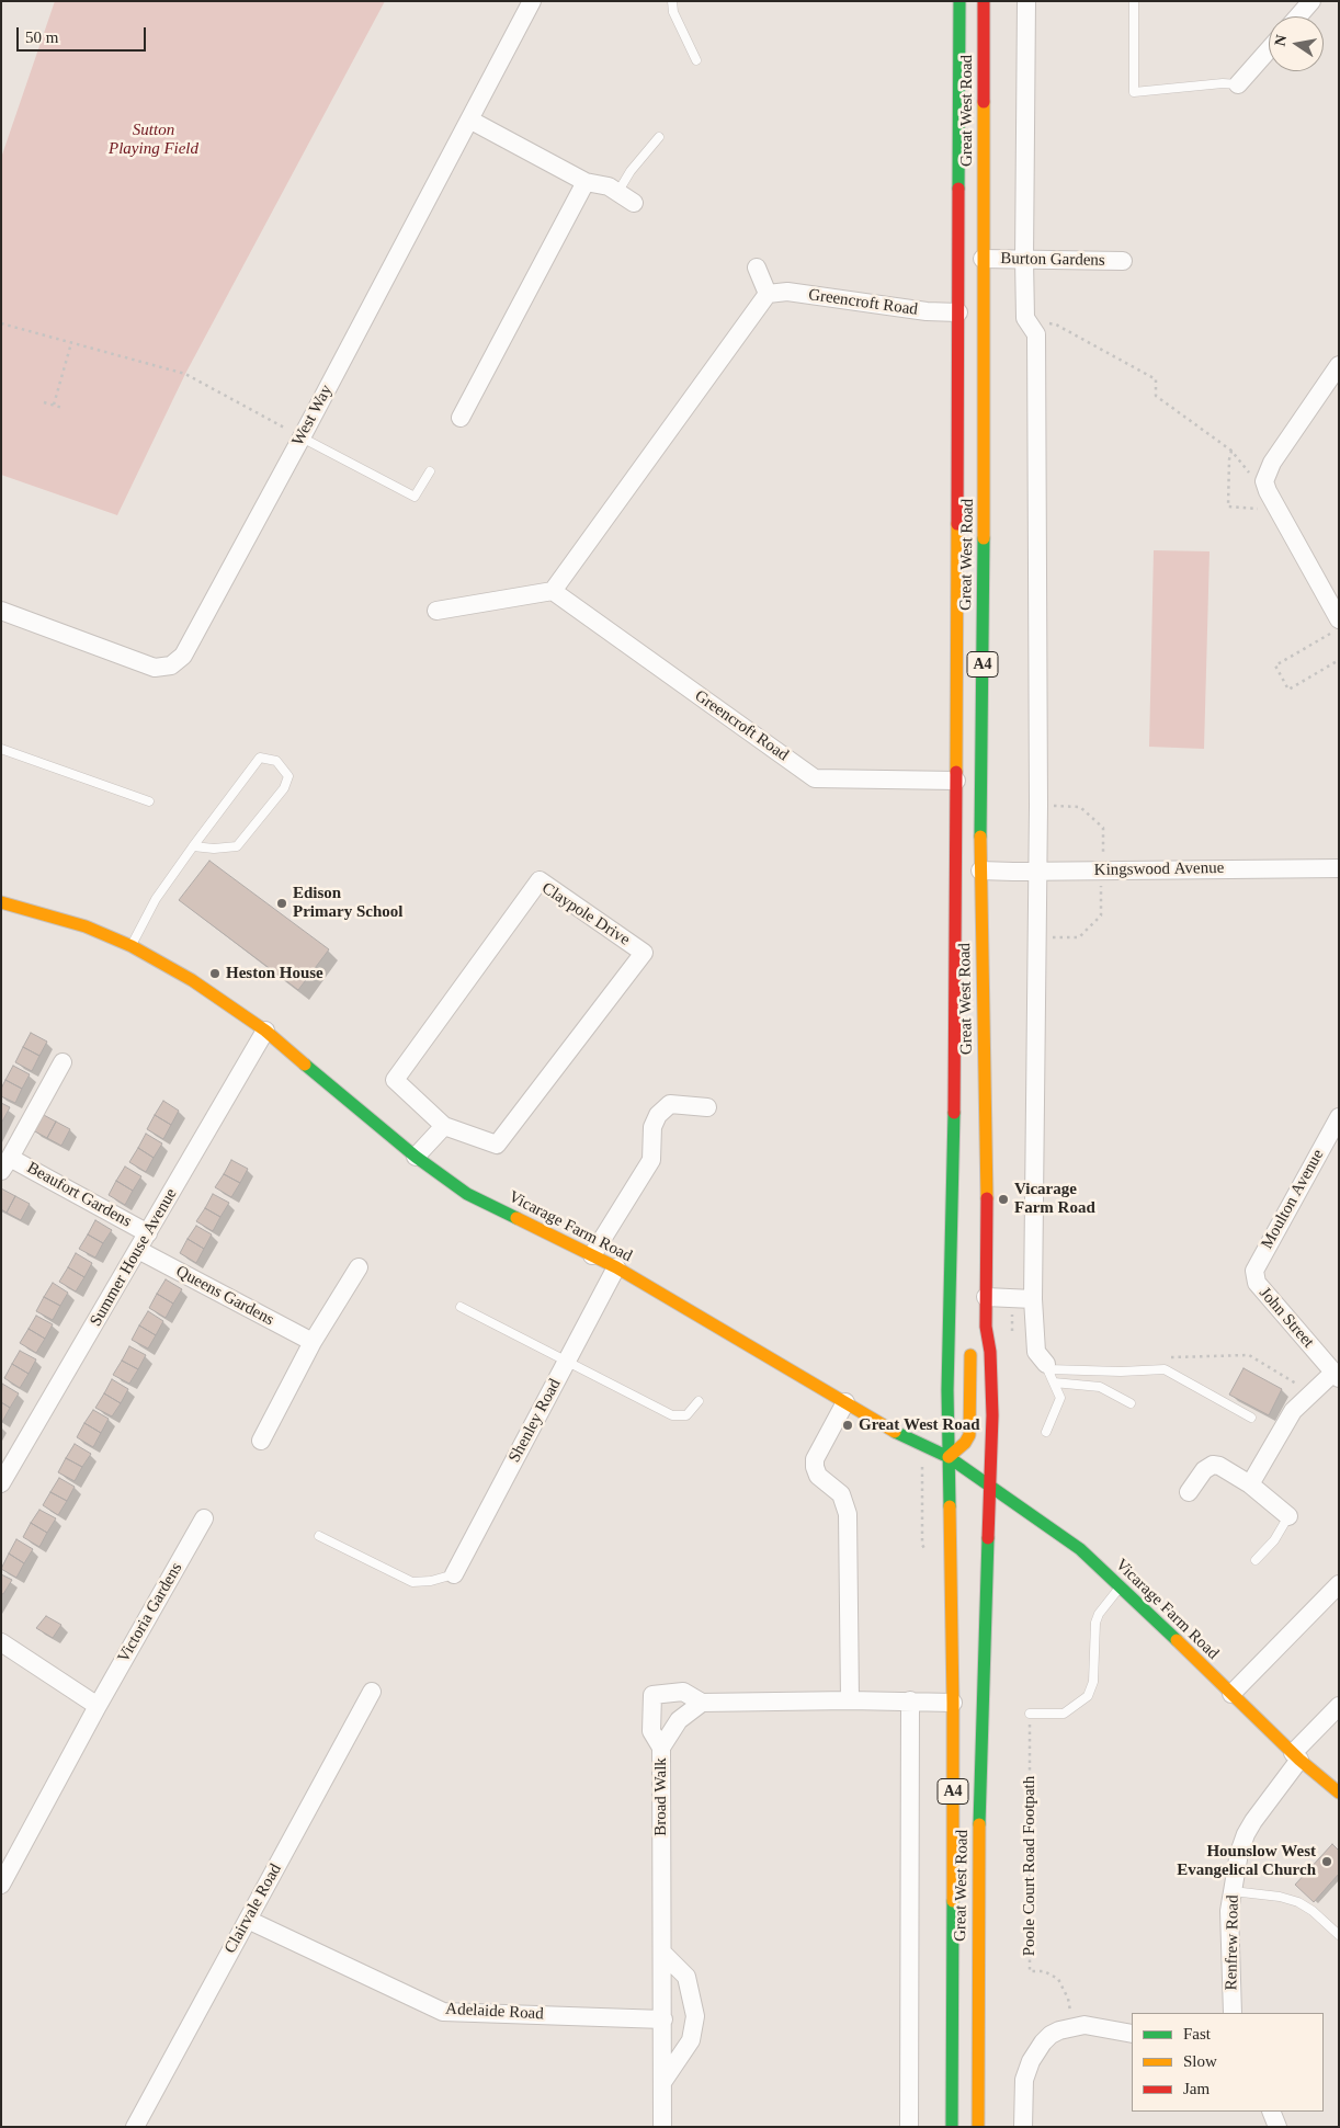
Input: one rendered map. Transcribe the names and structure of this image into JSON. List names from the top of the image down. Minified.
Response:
{"streets":{"main road":["Great West Road","A4","Vicarage Farm Road"],"street":["Burton Gardens","Greencroft Road","West Way","Kingswood Avenue","Claypole Drive","Beaufort Gardens","Moulton Avenue","Summer House Avenue","Queens Gardens","John Street","Shenley Road","Victoria Gardens","Broad Walk","Clairvale Road","Renfrew Road","Adelaide Road"],"path":["Poole Court Road Footpath"]},"crossings":[["Great West Road","Burton Gardens"],["Great West Road","Greencroft Road"],["Great West Road","Kingswood Avenue"],["Great West Road","Vicarage Farm Road"],["Beaufort Gardens","Summer House Avenue"],["Moulton Avenue","John Street"],["Vicarage Farm Road","Summer House Avenue"],["Vicarage Farm Road","Shenley Road"],["Vicarage Farm Road","Renfrew Road"],["Summer House Avenue","Queens Gardens"],["Broad Walk","Adelaide Road"],["Clairvale Road","Adelaide Road"]],"parks":["Sutton Playing Field"],"places":["Edison Primary School","Heston House","Vicarage Farm Road","Great West Road","Hounslow West Evangelical Church"],"legend":["Fast","Slow","Jam"],"scale_bar":"50 m","north":"left"}
